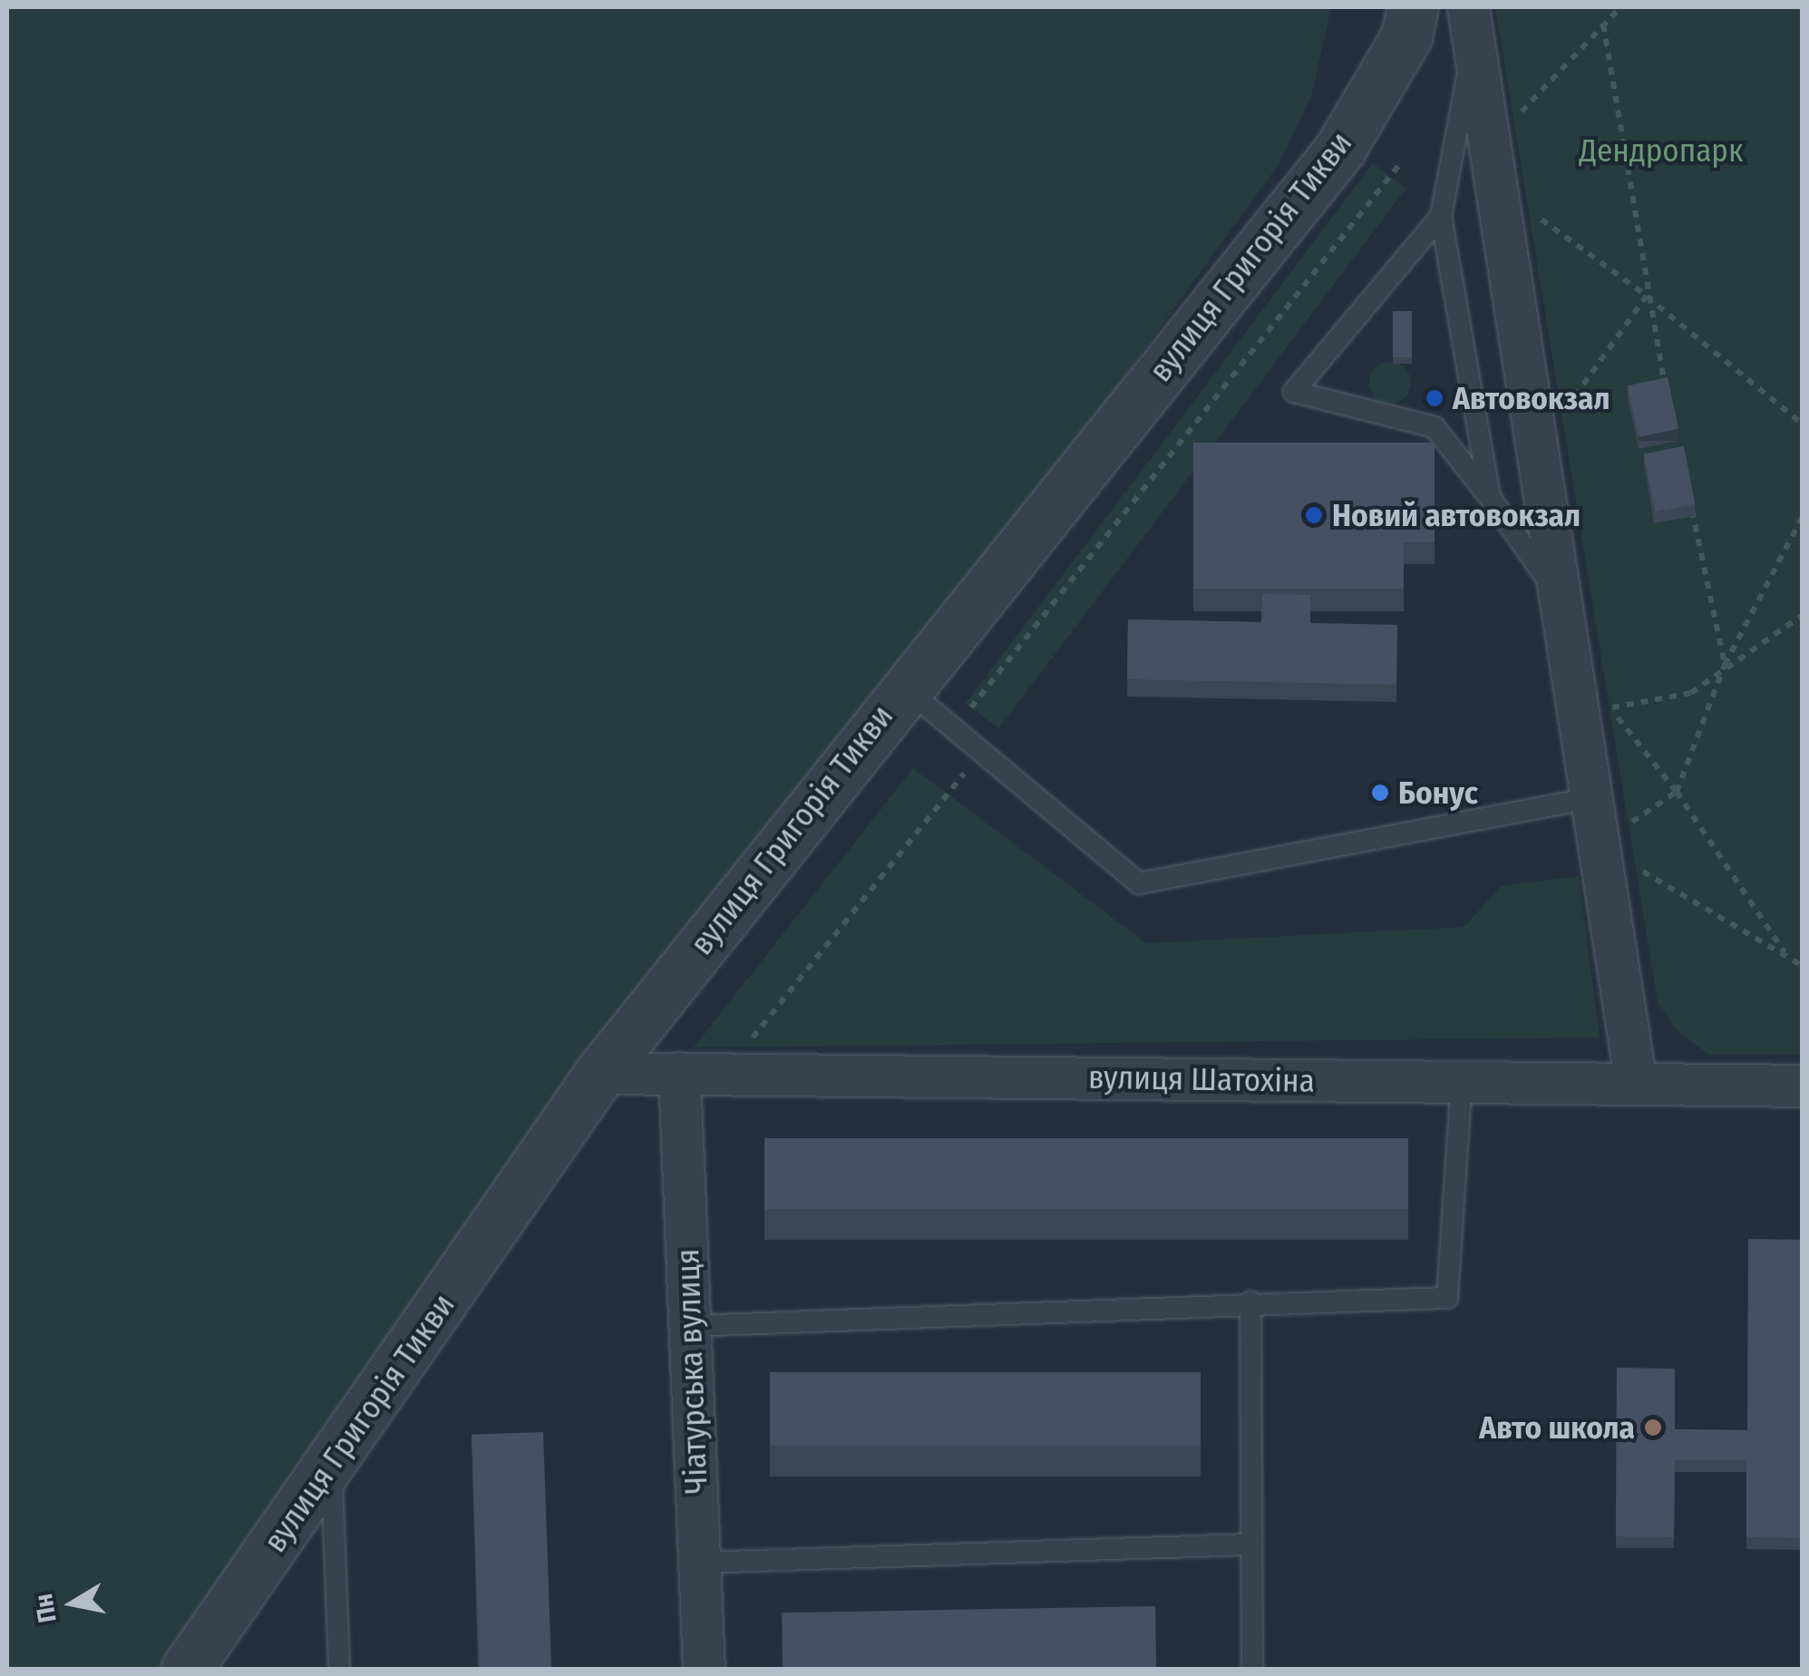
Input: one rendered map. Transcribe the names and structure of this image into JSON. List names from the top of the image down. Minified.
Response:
{"streets":{"street":["вулиця Григорія Тикви","вулиця Шатохіна","Чіатурська вулиця"]},"crossings":[["вулиця Григорія Тикви","вулиця Шатохіна"],["вулиця Шатохіна","Чіатурська вулиця"]],"parks":["Дендропарк"],"places":["Автовокзал","Новий автовокзал","Бонус","Авто школа"],"north":"left"}
